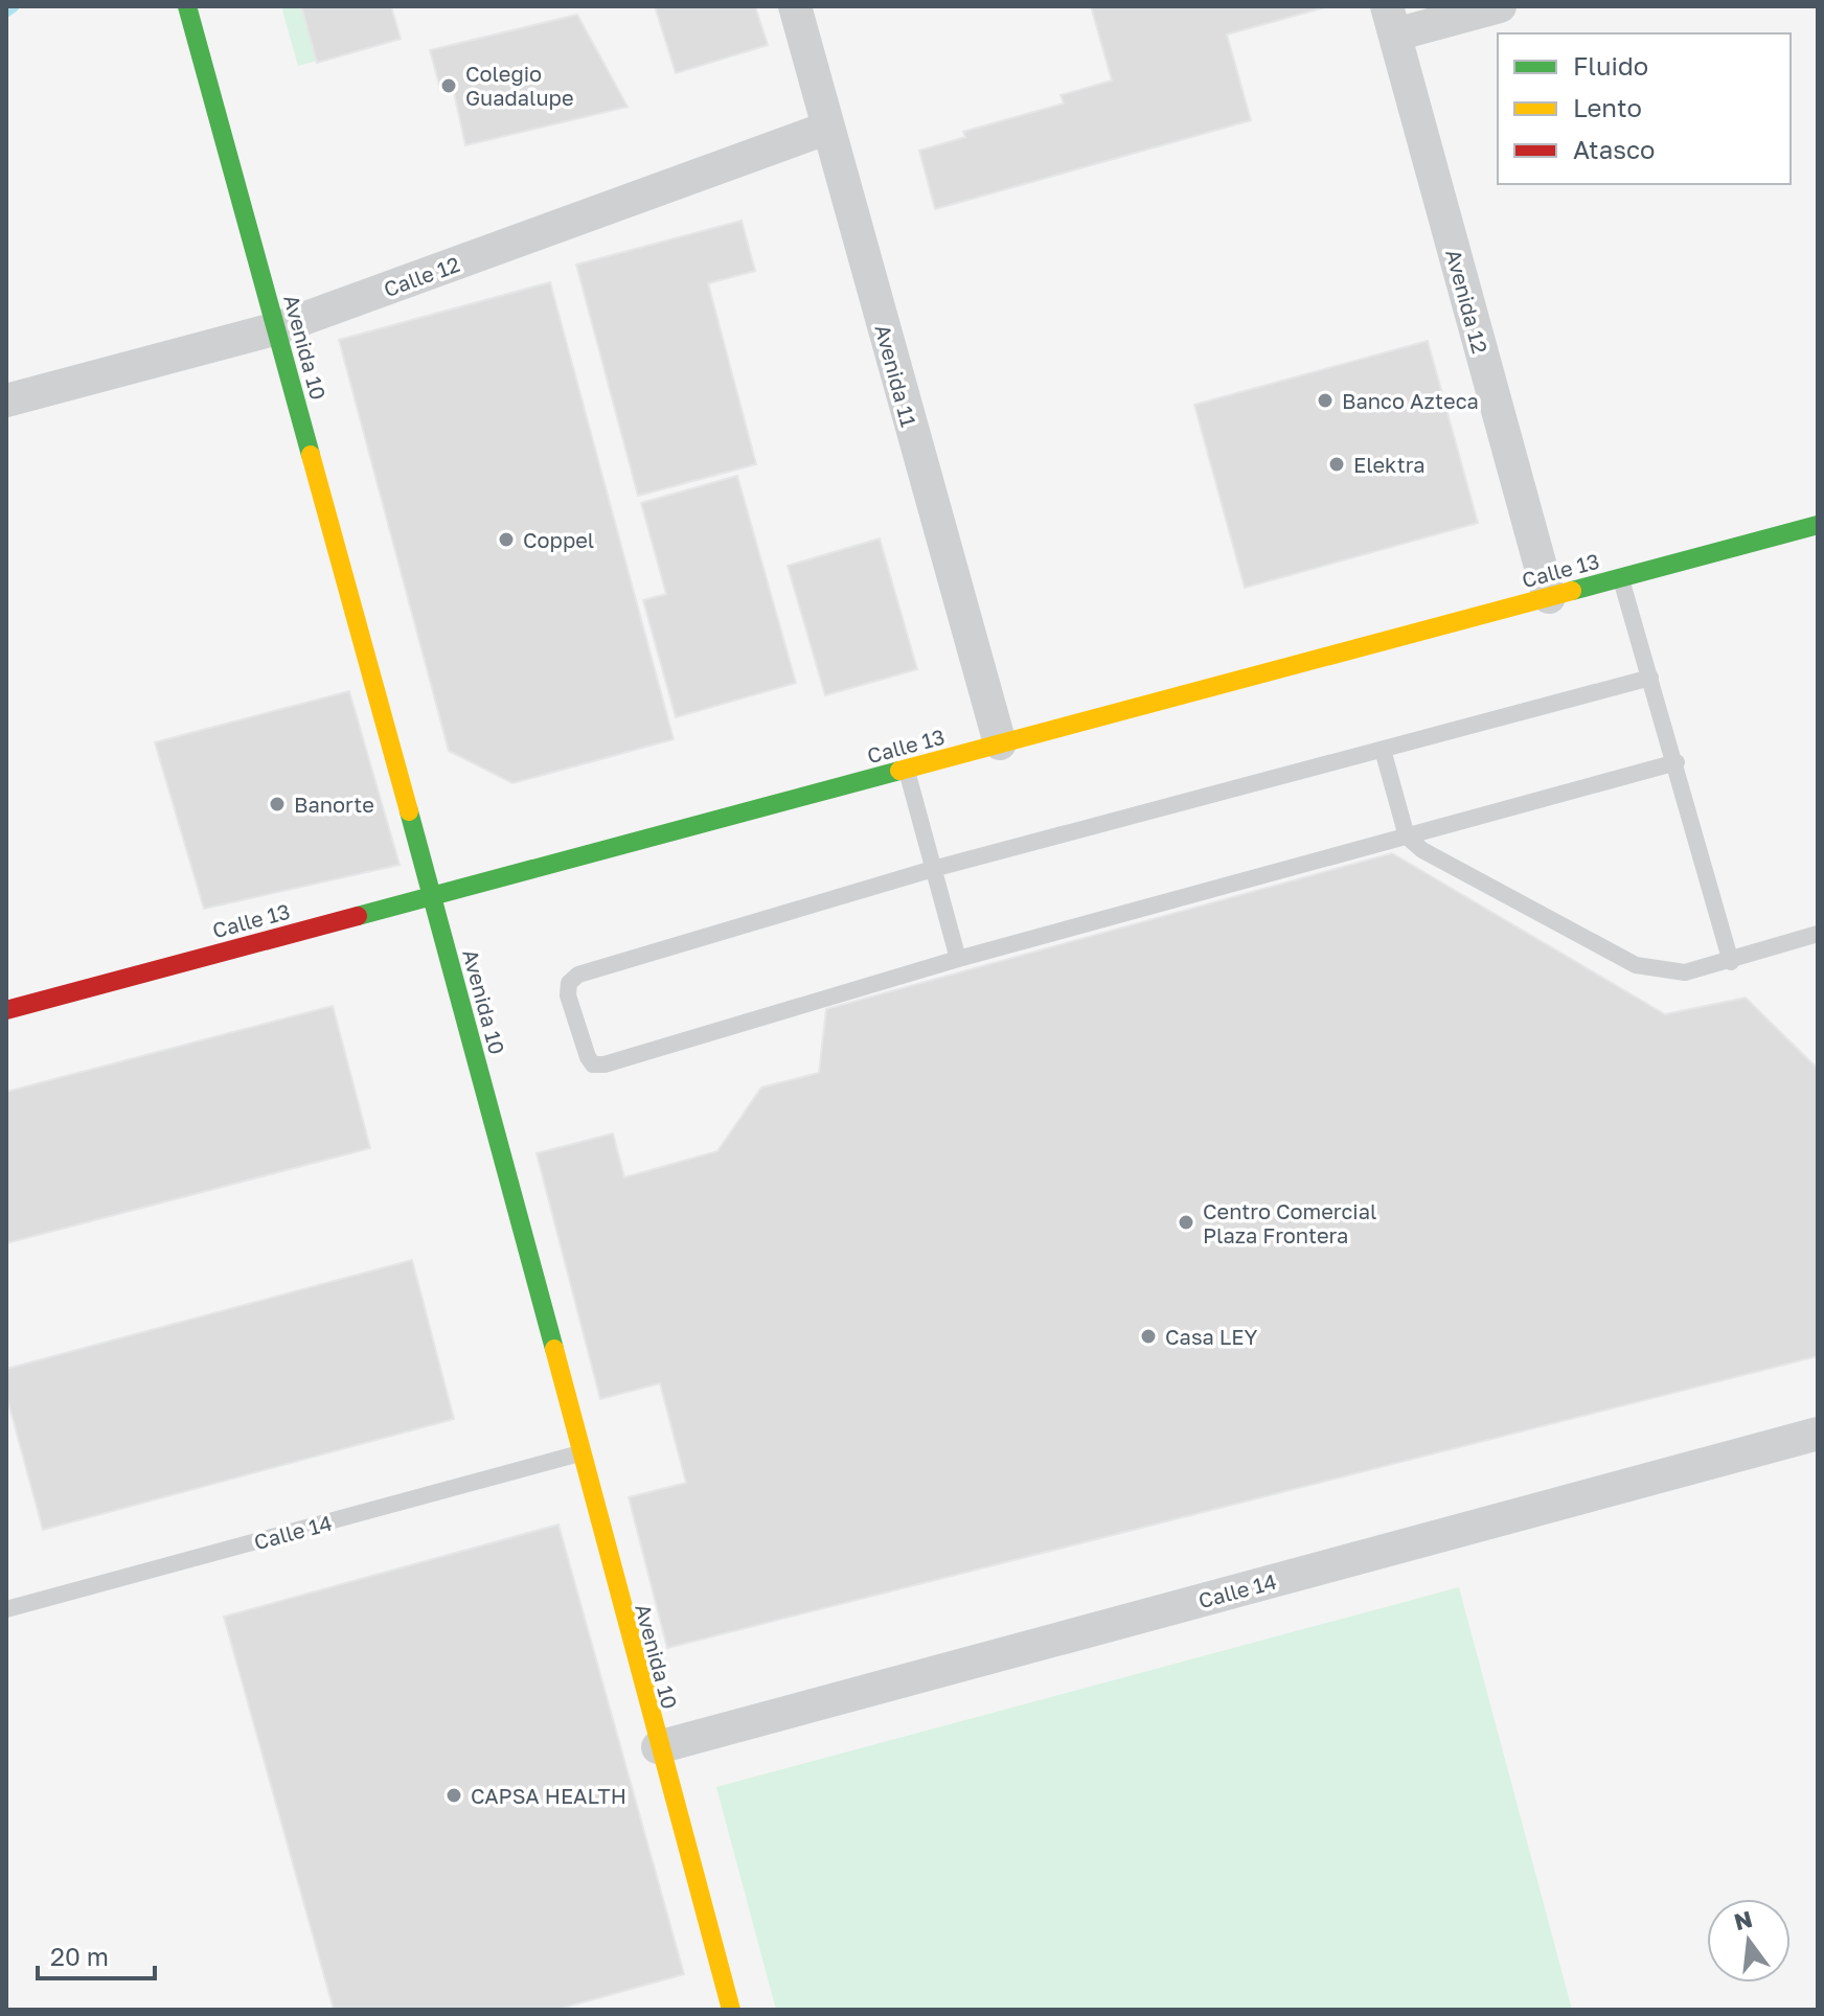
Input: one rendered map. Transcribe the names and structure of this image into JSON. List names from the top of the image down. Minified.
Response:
{"streets":{"main road":["Avenida 10","Calle 13"],"street":["Calle 12","Avenida 12","Avenida 11","Calle 14"]},"crossings":[["Calle 12","Avenida 10"],["Calle 12","Avenida 11"],["Avenida 12","Calle 13"],["Avenida 10","Calle 13"],["Avenida 10","Calle 14"],["Avenida 11","Calle 13"]],"places":["Colegio Guadalupe","Banco Azteca","Elektra","Coppel","Banorte","Centro Comercial Plaza Frontera","Casa LEY","CAPSA HEALTH"],"legend":["Fluido","Lento","Atasco"],"scale_bar":"20 m","north":"top"}
